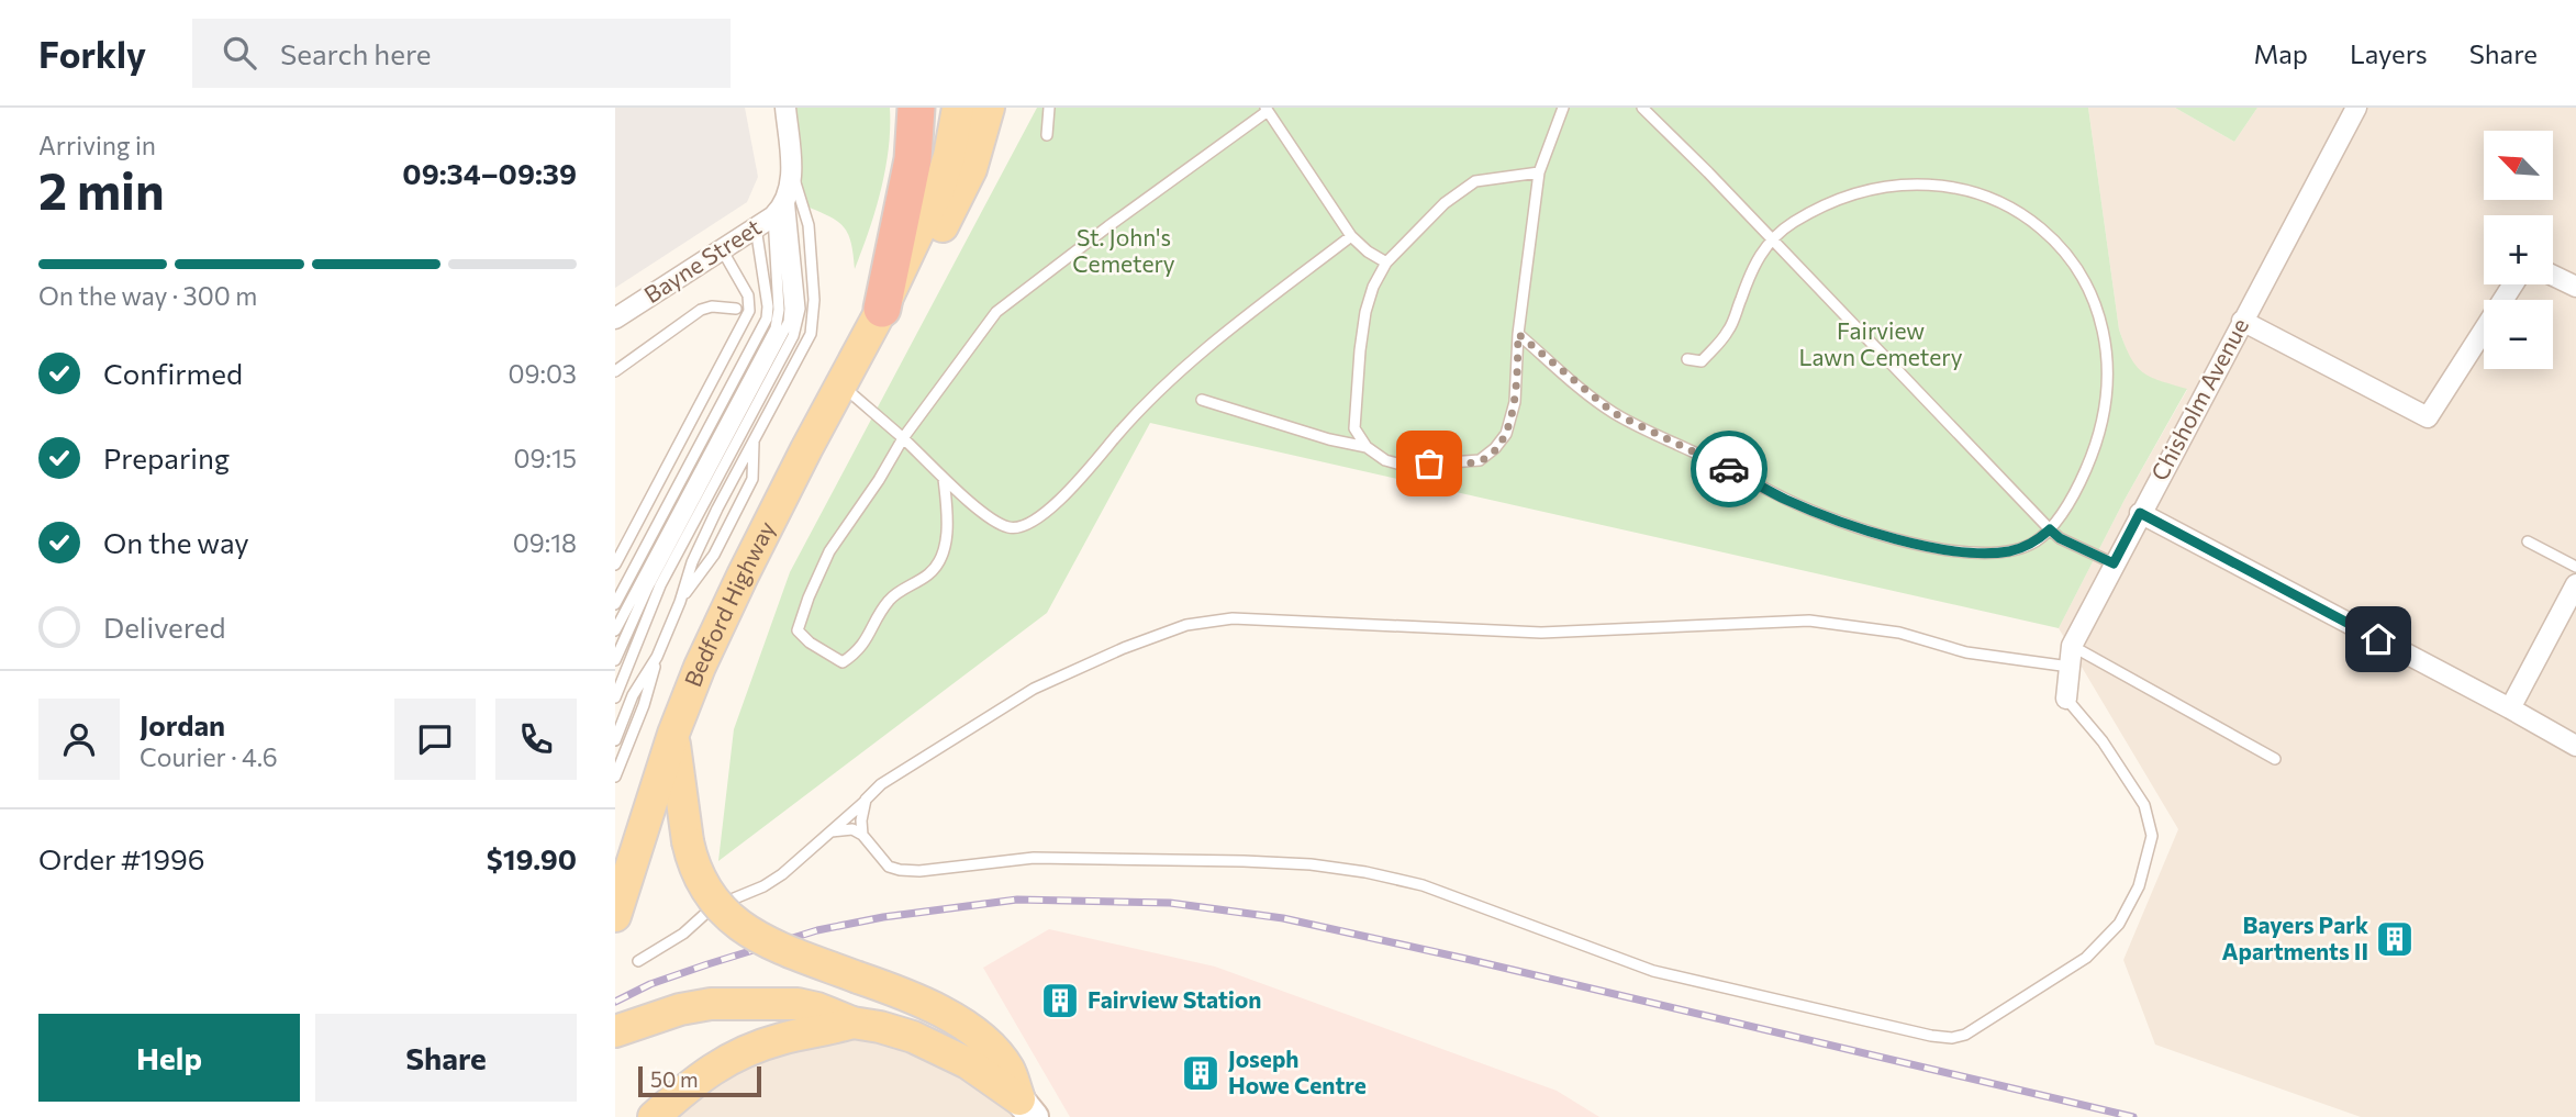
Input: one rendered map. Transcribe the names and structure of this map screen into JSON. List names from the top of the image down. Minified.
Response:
{"streets":{"main road":["Bedford Highway"],"street":["Bayne Street","Chisholm Avenue"]},"parks":["St. John's Cemetery","Fairview Lawn Cemetery"],"places":{"building":["Bayers Park Apartments II","Fairview Station","Joseph Howe Centre"]},"scale_bar":"50 m","north":"top left","page":{"header":"Forkly","search":"Search here","nav":["Map","Layers","Share"],"heading":["2 min","Arriving in","09:34–09:39"],"panel":["Jordan","Courier · 4.6","Order #1996","$19.90"],"map_buttons":["+","−"],"bar":"On the way · 300 m","list":[["Confirmed","09:03"],["Preparing","09:15"],["On the way","09:18"],"Delivered"],"buttons":["Help","Share"],"scale":"50 m"}}
